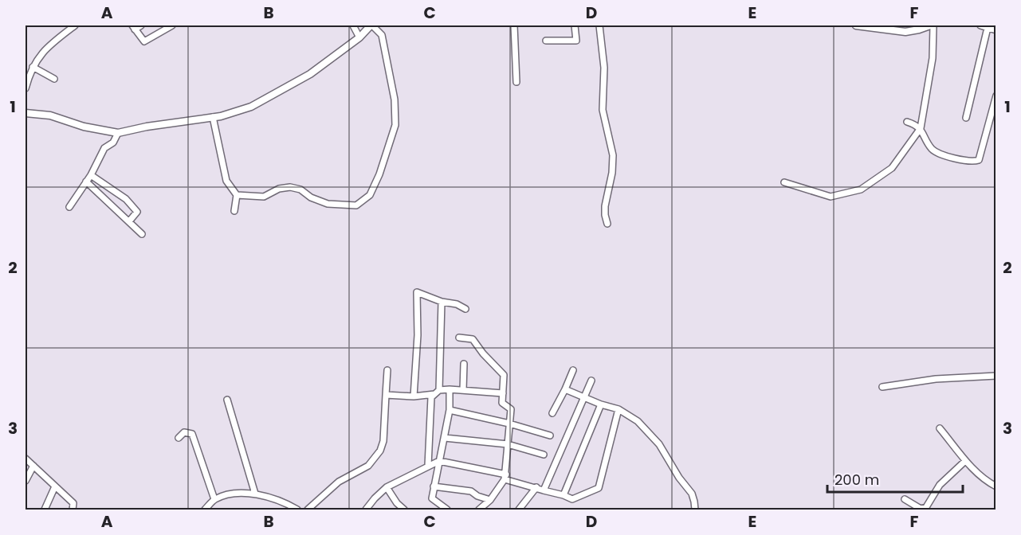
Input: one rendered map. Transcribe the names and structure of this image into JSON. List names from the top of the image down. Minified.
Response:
{"scale_bar":"200 m","grid":{"columns":["A","B","C","D","E","F"],"rows":["1","2","3"]}}
